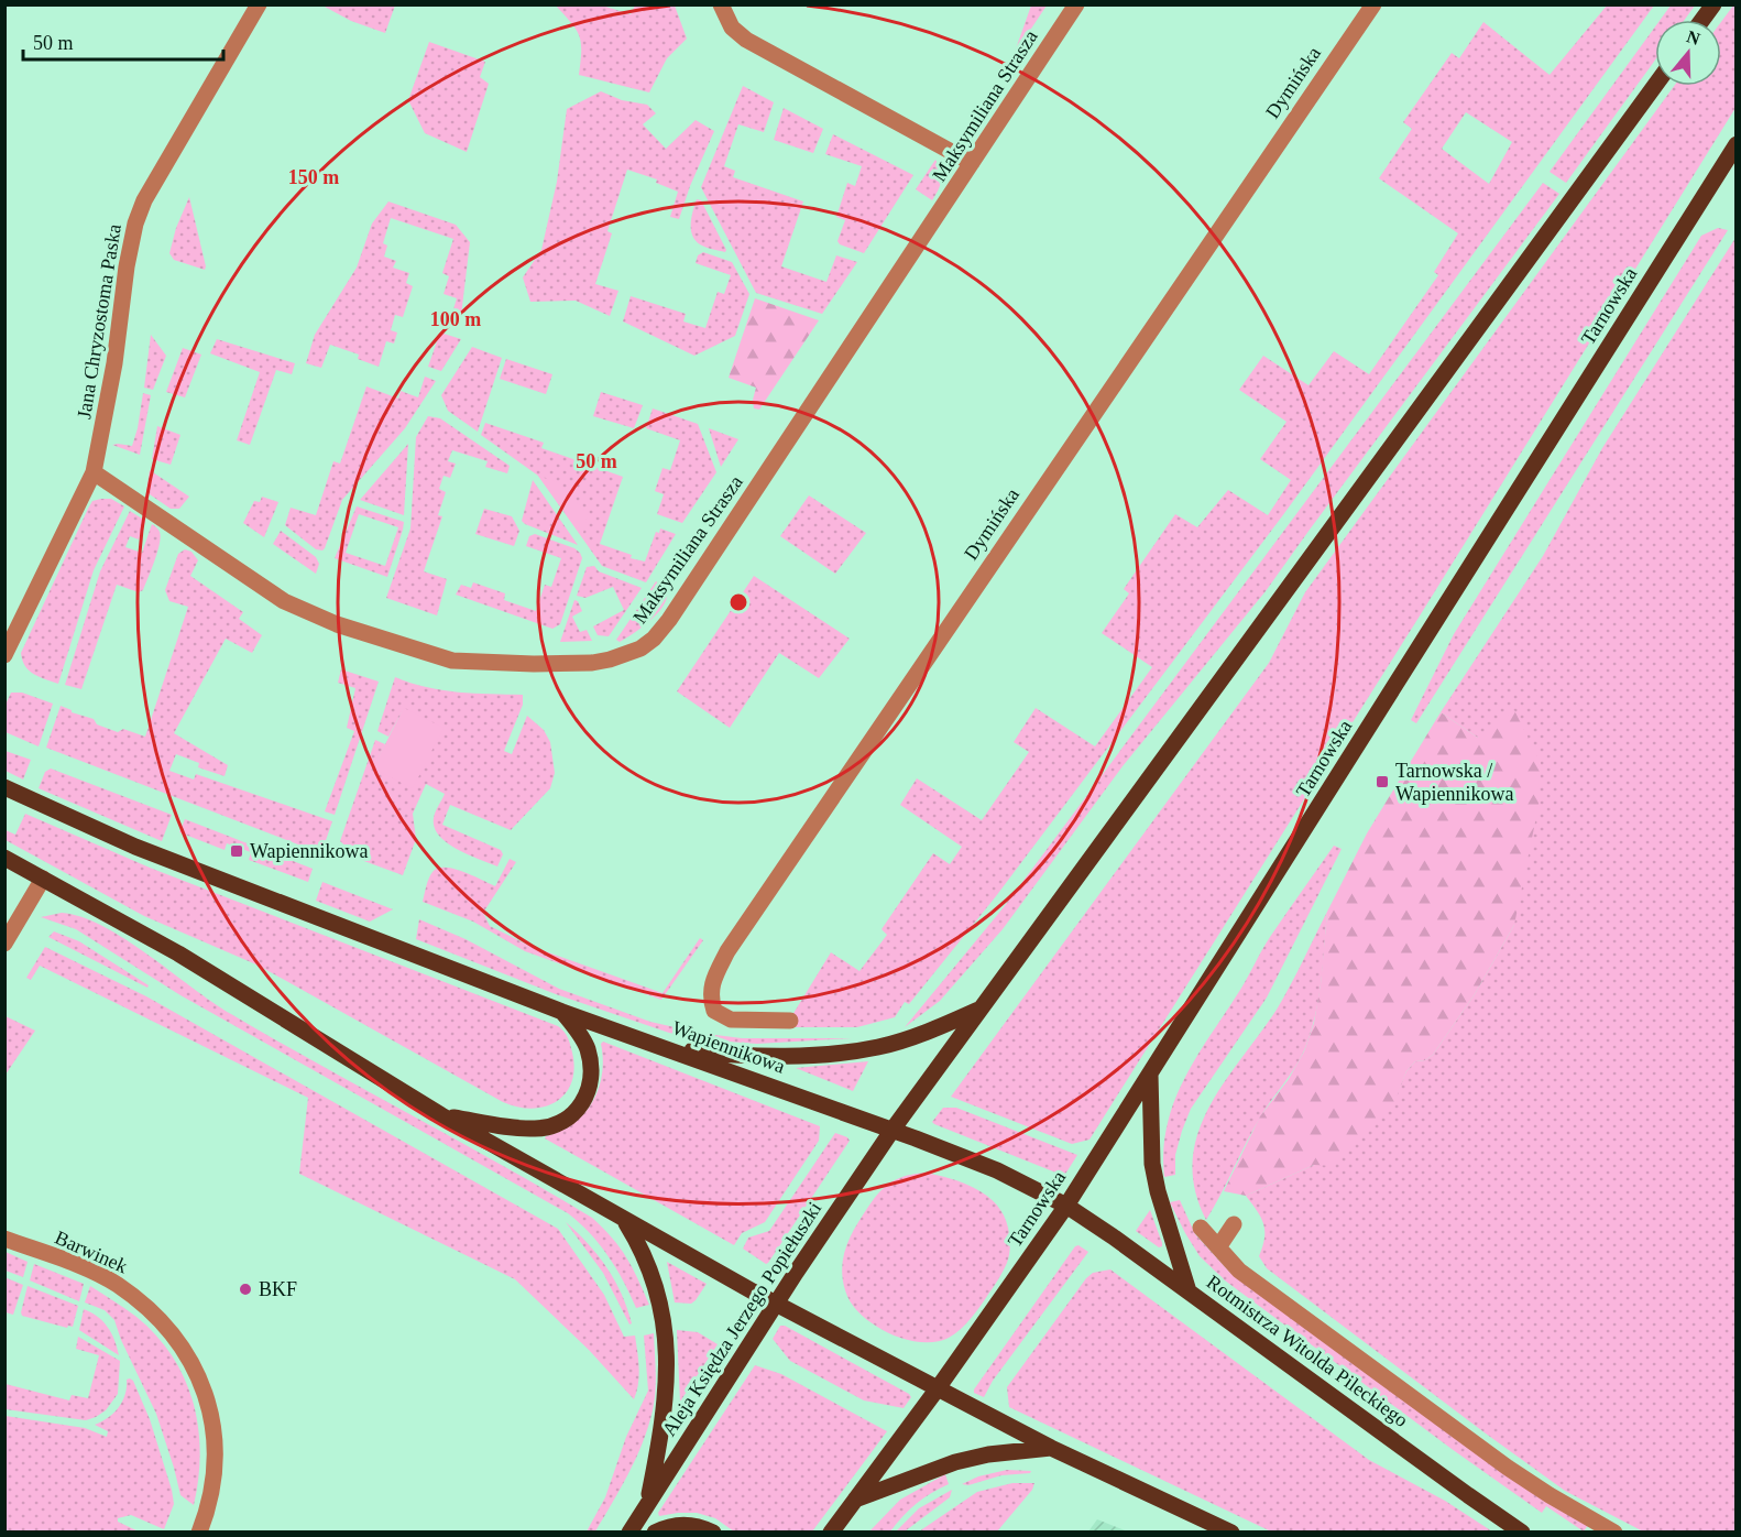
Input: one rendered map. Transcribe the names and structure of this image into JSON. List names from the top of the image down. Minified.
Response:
{"streets":{"main road":["Tarnowska","Wapiennikowa","Aleja Księdza Jerzego Popiełuszki","Rotmistrza Witolda Pileckiego"],"street":["Dymińska","Maksymiliana Strasza","Jana Chryzostoma Paska","Barwinek"]},"crossings":[["Maksymiliana Strasza","Jana Chryzostoma Paska"],["Tarnowska","Wapiennikowa"],["Tarnowska","Rotmistrza Witolda Pileckiego"],["Wapiennikowa","Aleja Księdza Jerzego Popiełuszki"],["Wapiennikowa","Rotmistrza Witolda Pileckiego"]],"places":{"transit":["Tarnowska / Wapiennikowa","Wapiennikowa"],"other":["BKF"]},"scale_bar":"50 m","north":"top","rings":["150 m","100 m","50 m"]}
